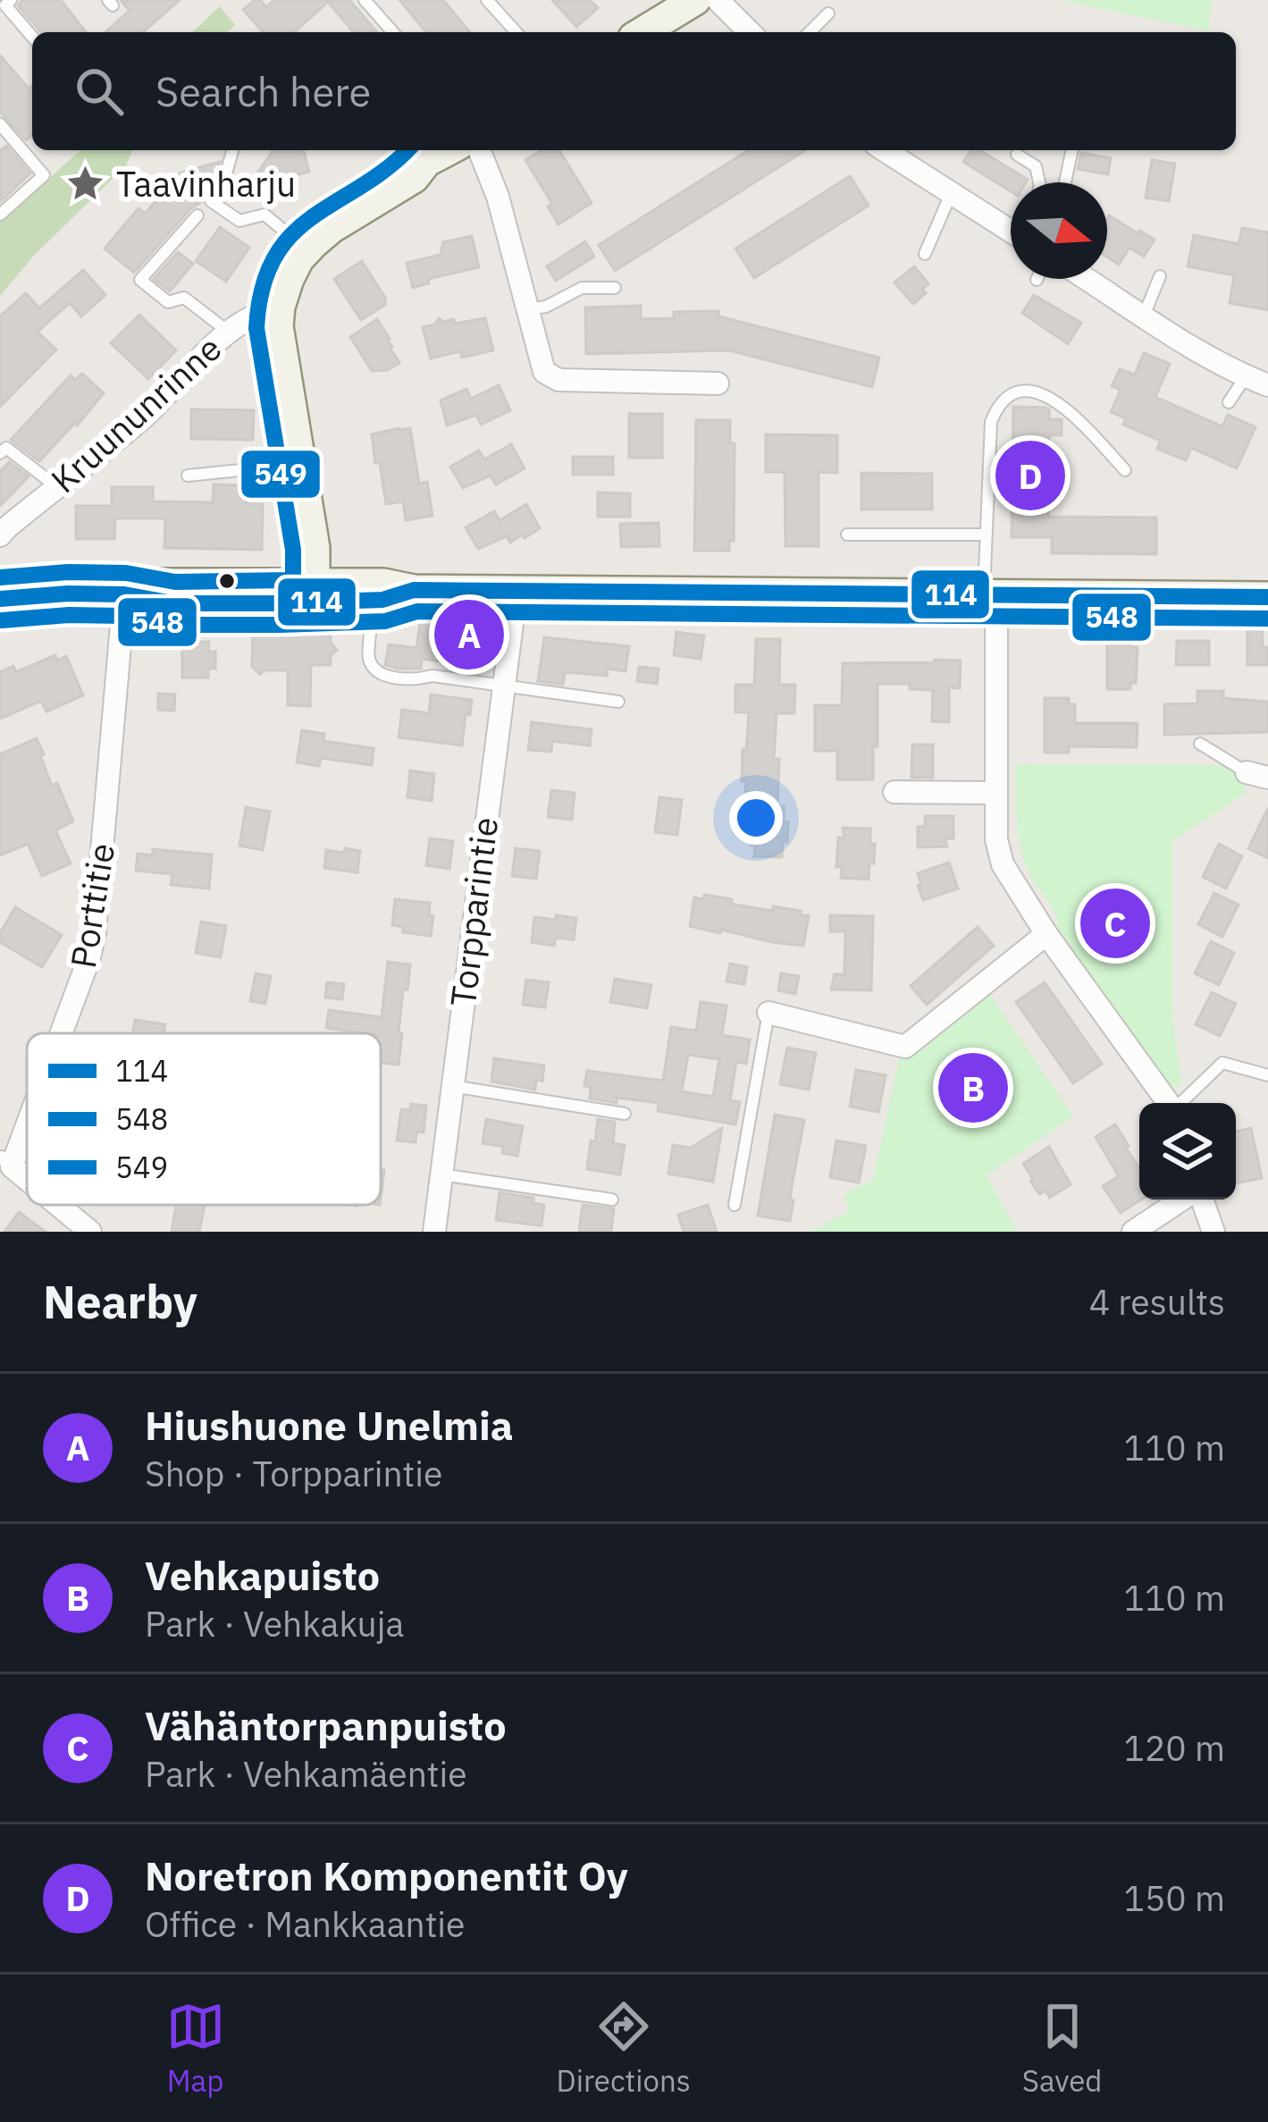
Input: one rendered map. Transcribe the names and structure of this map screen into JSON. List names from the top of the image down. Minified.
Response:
{"streets":{"street":["Kruununrinne","Porttitie","Torpparintie"]},"places":{"place":["Taavinharju"]},"lines":["transit line 549","transit line 114","transit line 548"],"legend":["114","548","549"],"north":"right","page":{"search":"Search here","pins":["D","A","C","B"],"heading":["Nearby","4 results"],"list":[{"mark":"A","name":"Hiushuone Unelmia","note":"Shop · Torpparintie","value":"110 m"},{"mark":"B","name":"Vehkapuisto","note":"Park · Vehkakuja","value":"110 m"},{"mark":"C","name":"Vähäntorpanpuisto","note":"Park · Vehkamäentie","value":"120 m"},{"mark":"D","name":"Noretron Komponentit Oy","note":"Office · Mankkaantie","value":"150 m"}],"nav":["Map","Directions","Saved"]}}
